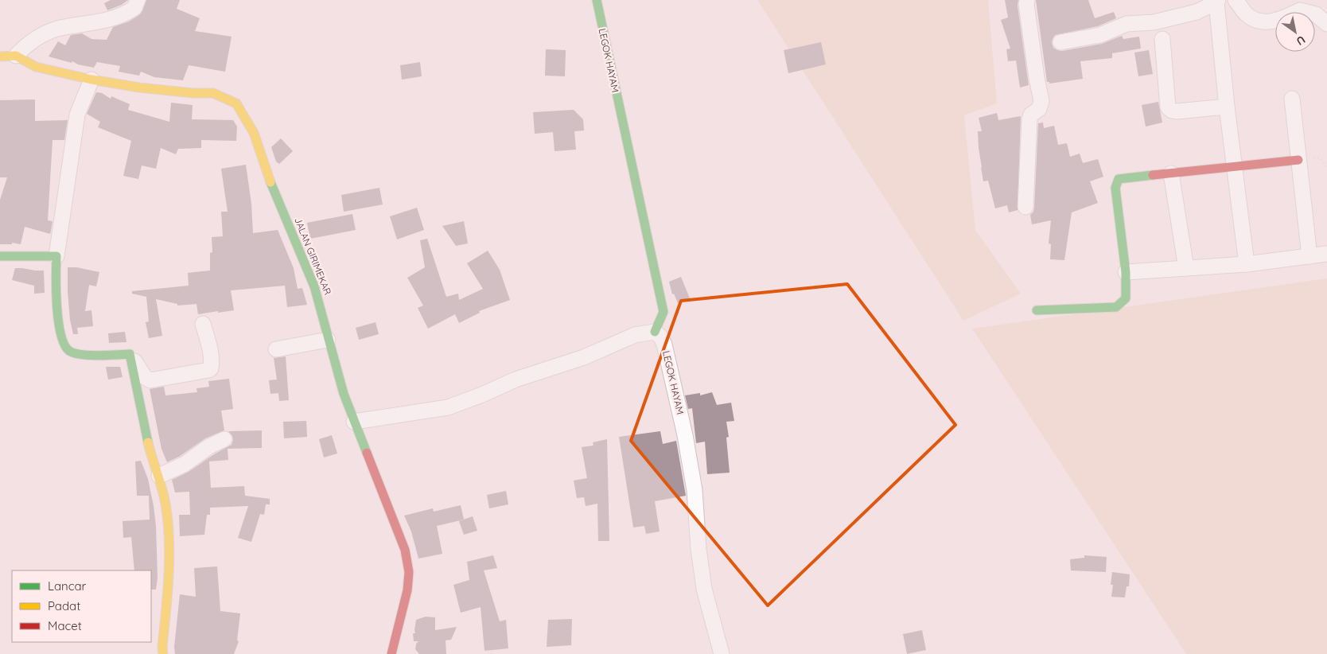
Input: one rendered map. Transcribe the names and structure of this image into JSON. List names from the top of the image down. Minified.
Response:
{"streets":{"street":["LEGOK HAYAM","JALAN GIRIMEKAR"]},"legend":["Lancar","Padat","Macet"],"north":"bottom right"}
